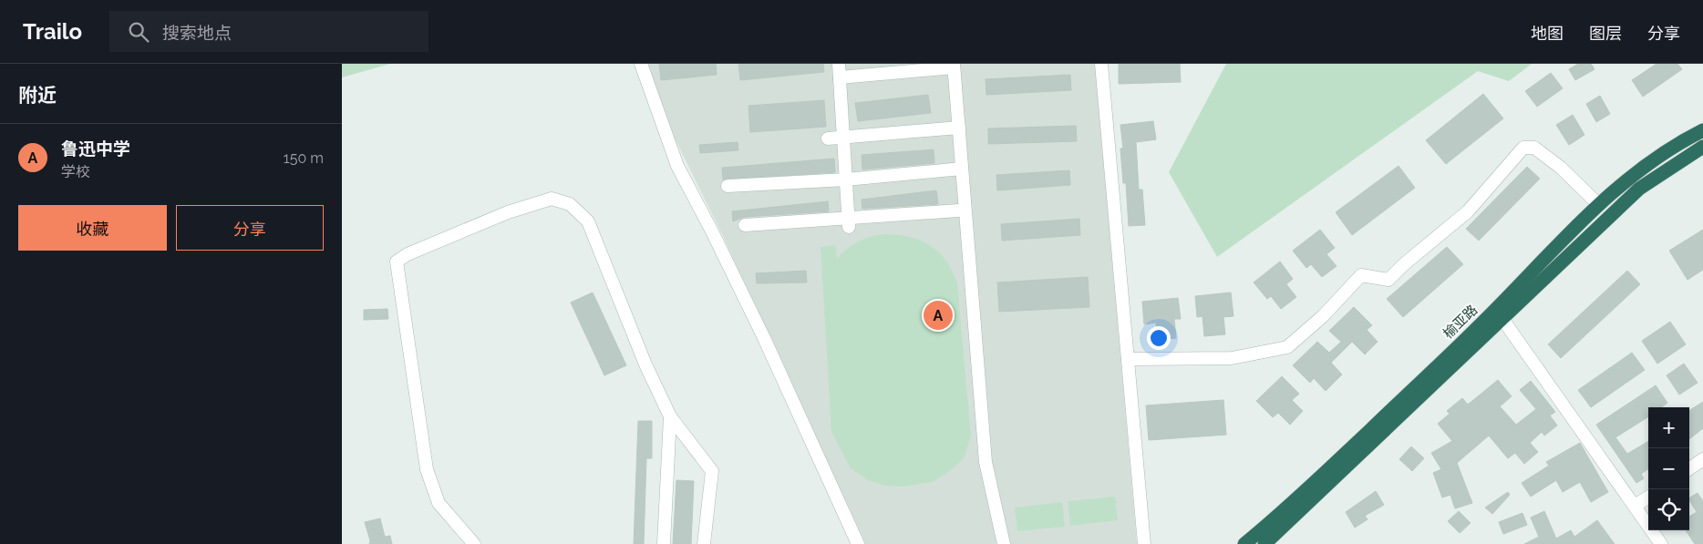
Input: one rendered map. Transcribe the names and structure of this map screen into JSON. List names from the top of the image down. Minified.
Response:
{"streets":{"highway":["榆亚路"]},"page":{"header":"Trailo","search":"搜索地点","nav":["地图","图层","分享"],"heading":"附近","list":[{"mark":"A","name":"鲁迅中学","note":"学校","value":"150 m"}],"buttons":["收藏","分享"],"pins":"A","map_buttons":["+","−"]}}
